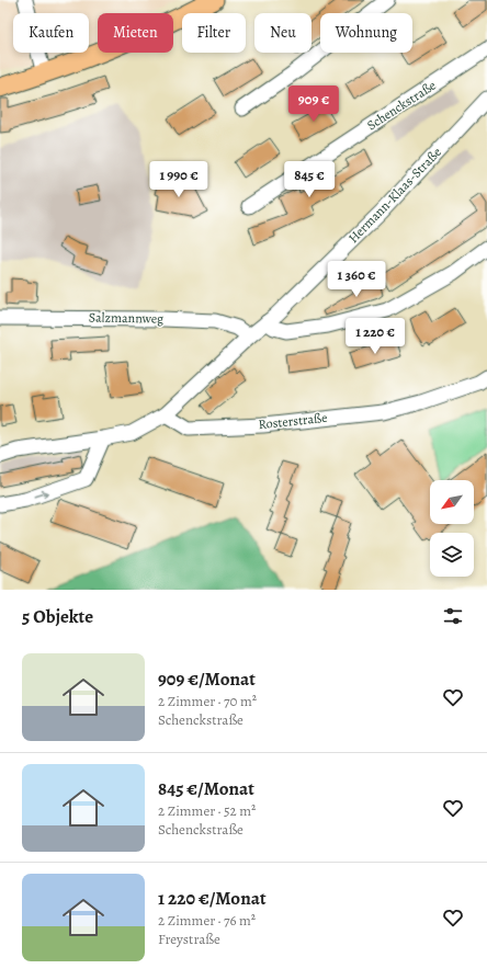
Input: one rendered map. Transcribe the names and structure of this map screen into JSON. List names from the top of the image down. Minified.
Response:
{"streets":{"street":["Schenckstraße","Hermann-Klaas-Straße","Salzmannweg","Rosterstraße"]},"crossings":[["Hermann-Klaas-Straße","Salzmannweg"],["Hermann-Klaas-Straße","Rosterstraße"]],"north":"bottom left","page":{"chip":["Kaufen","Mieten","Filter","Neu","Wohnung"],"price":["909 €","1 990 €","845 €","1 360 €","1 220 €"],"heading":"5 Objekte","list":[{"name":"909 €/Monat","note":"2 Zimmer · 70 m² · Schenckstraße"},{"name":"845 €/Monat","note":"2 Zimmer · 52 m² · Schenckstraße"},{"name":"1 220 €/Monat","note":"2 Zimmer · 76 m² · Freystraße"}]}}
